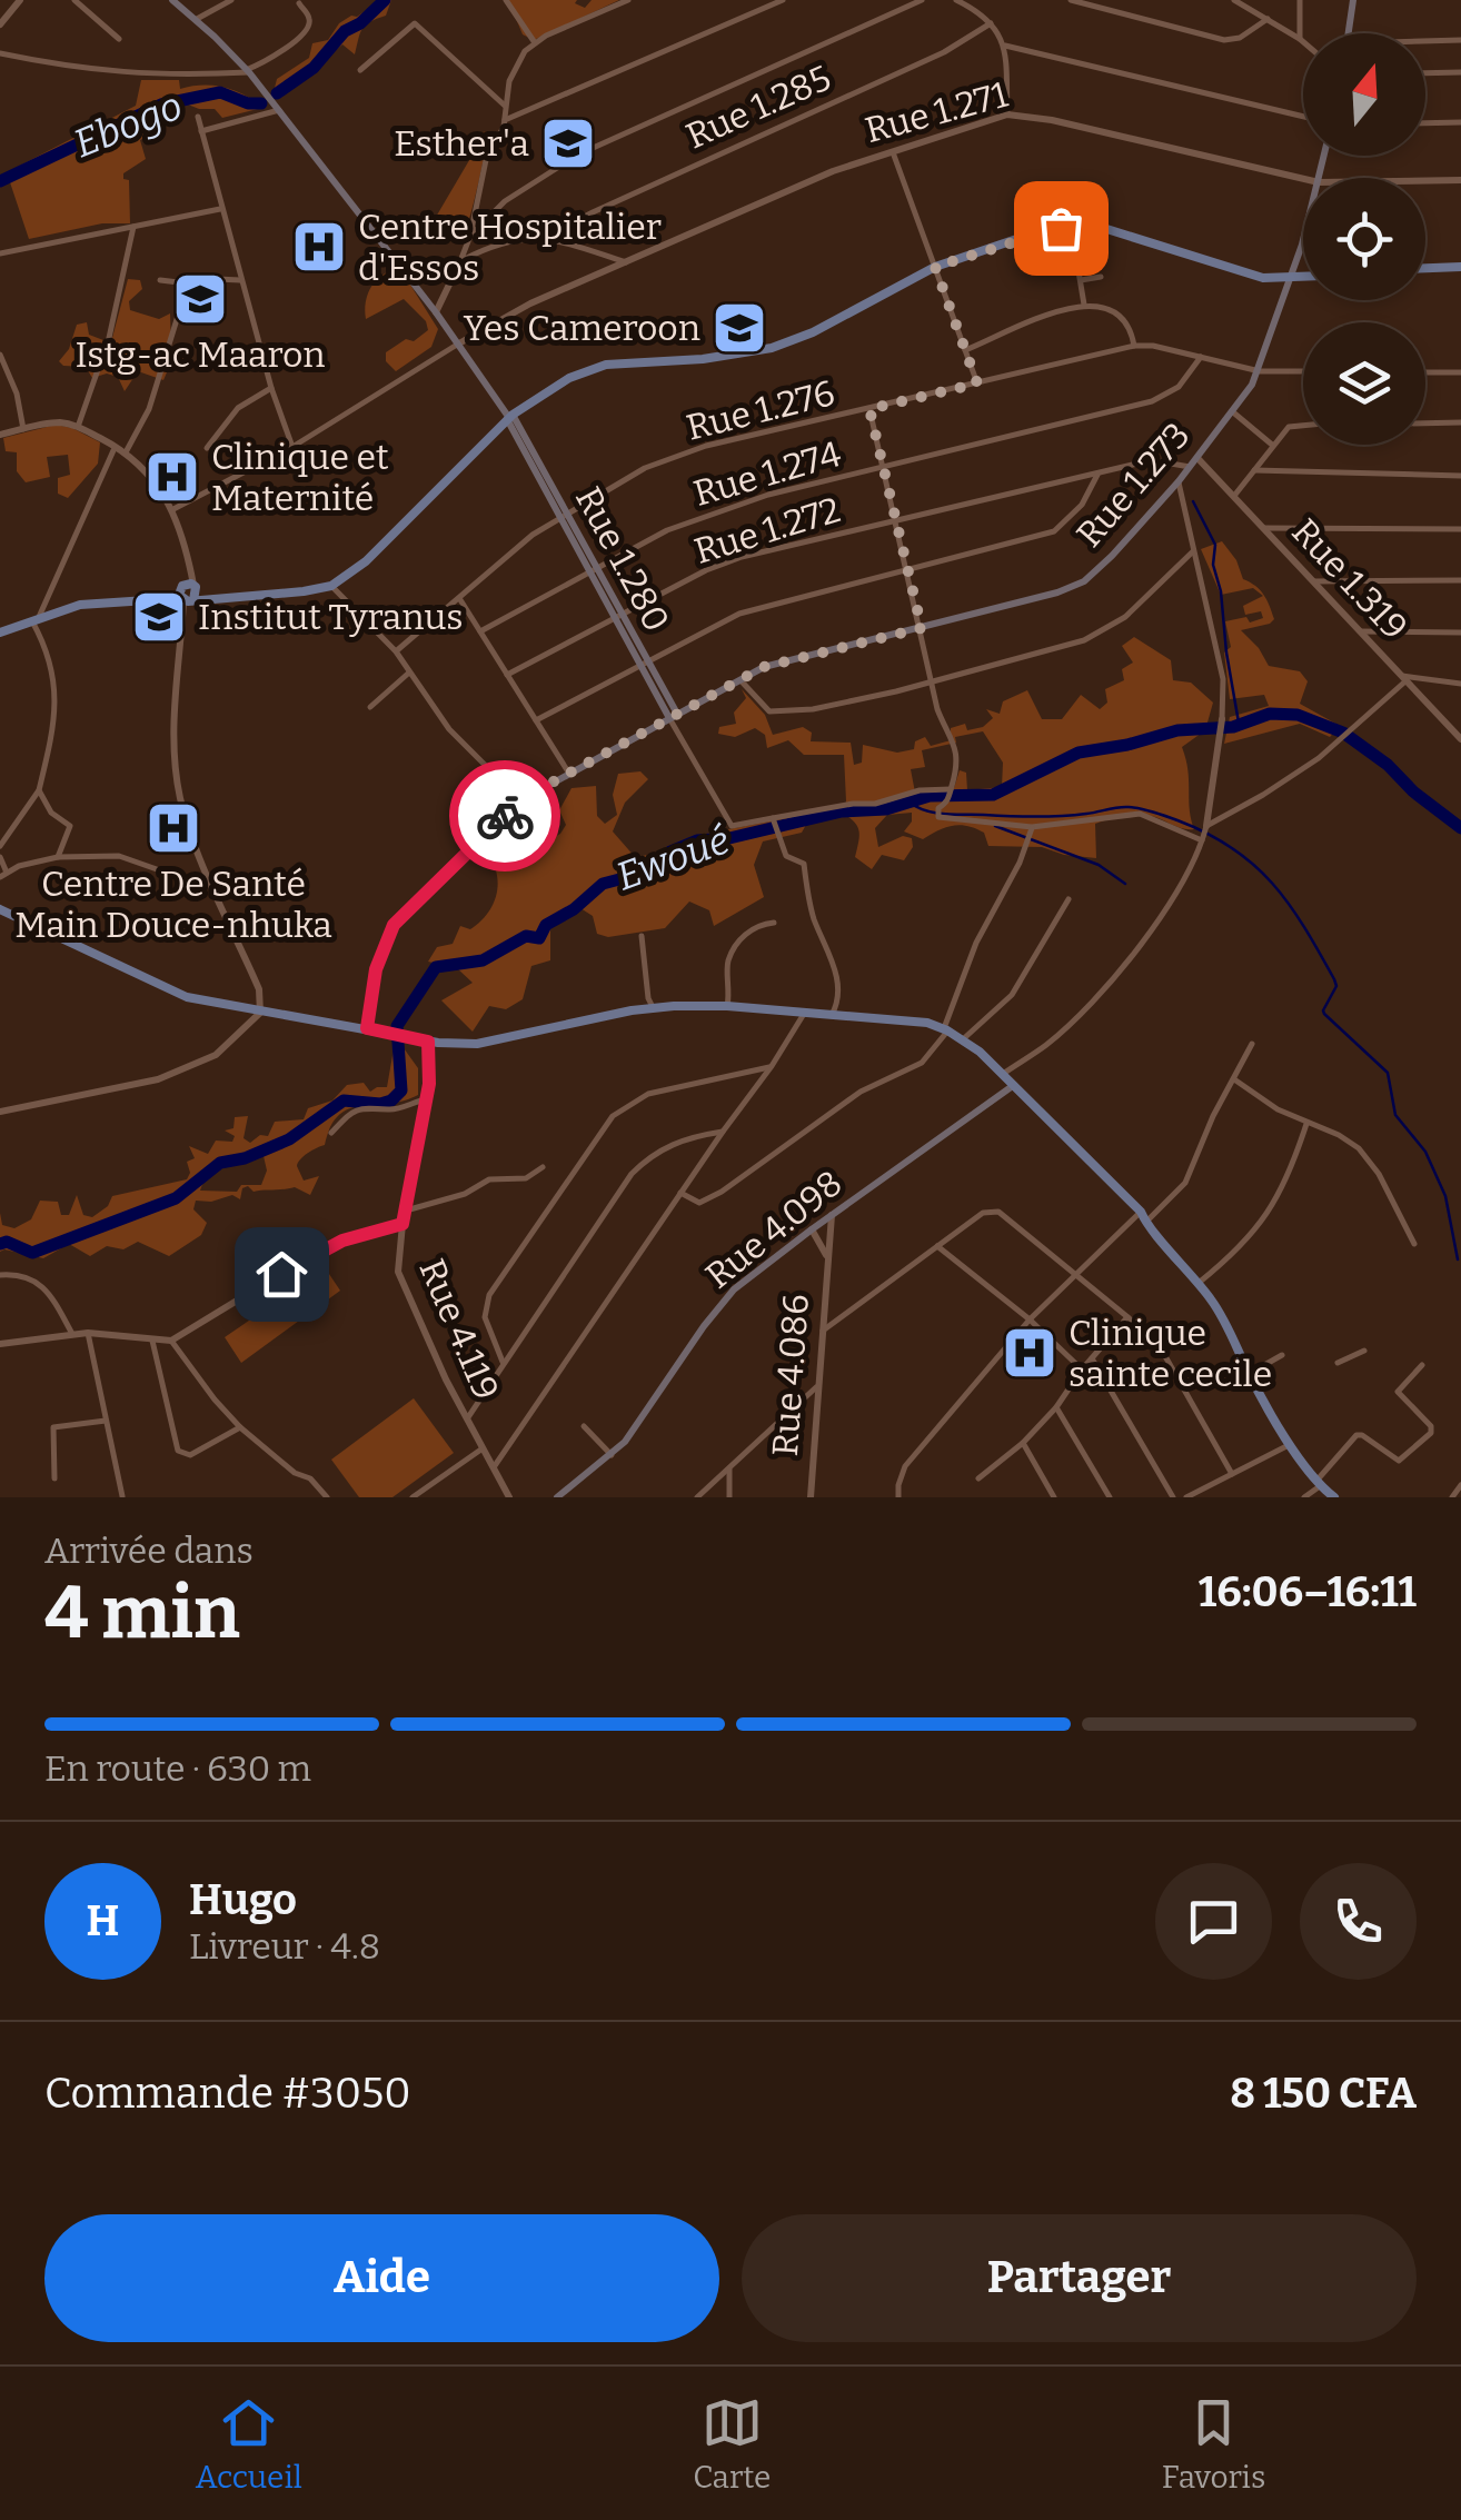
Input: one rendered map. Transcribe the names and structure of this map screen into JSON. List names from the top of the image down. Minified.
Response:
{"streets":{"main road":["Rue 1.273","Rue 1.280","Rue 4.098"],"street":["Rue 1.285","Rue 1.271","Rue 1.276","Rue 1.274","Rue 1.272","Rue 1.319","Rue 4.119","Rue 4.086"]},"crossings":[["Rue 1.271","Rue 1.280"],["Rue 1.276","Rue 1.274"],["Rue 1.276","Rue 1.273"],["Rue 1.276","Rue 1.280"],["Rue 1.274","Rue 1.280"],["Rue 1.273","Rue 1.272"],["Rue 1.273","Rue 1.280"],["Rue 1.273","Rue 1.319"],["Rue 1.272","Rue 1.280"],["Rue 4.098","Rue 4.086"]],"water":["Ebogo","Ewoué"],"places":{"school or university":["Esther'a","Istg-ac Maaron","Yes Cameroon","Institut Tyranus"],"hospital":["Centre Hospitalier d'Essos","Clinique et Maternité","Centre De Santé Main Douce-nhuka","Clinique sainte cecile"]},"north":"top","page":{"heading":["4 min","Arrivée dans","16:06–16:11"],"panel":["Hugo","Livreur · 4.8","Commande #3050","8 150 CFA"],"bar":"En route · 630 m","round":"H","buttons":["Aide","Partager"],"tabs":["Accueil","Carte","Favoris"]}}
